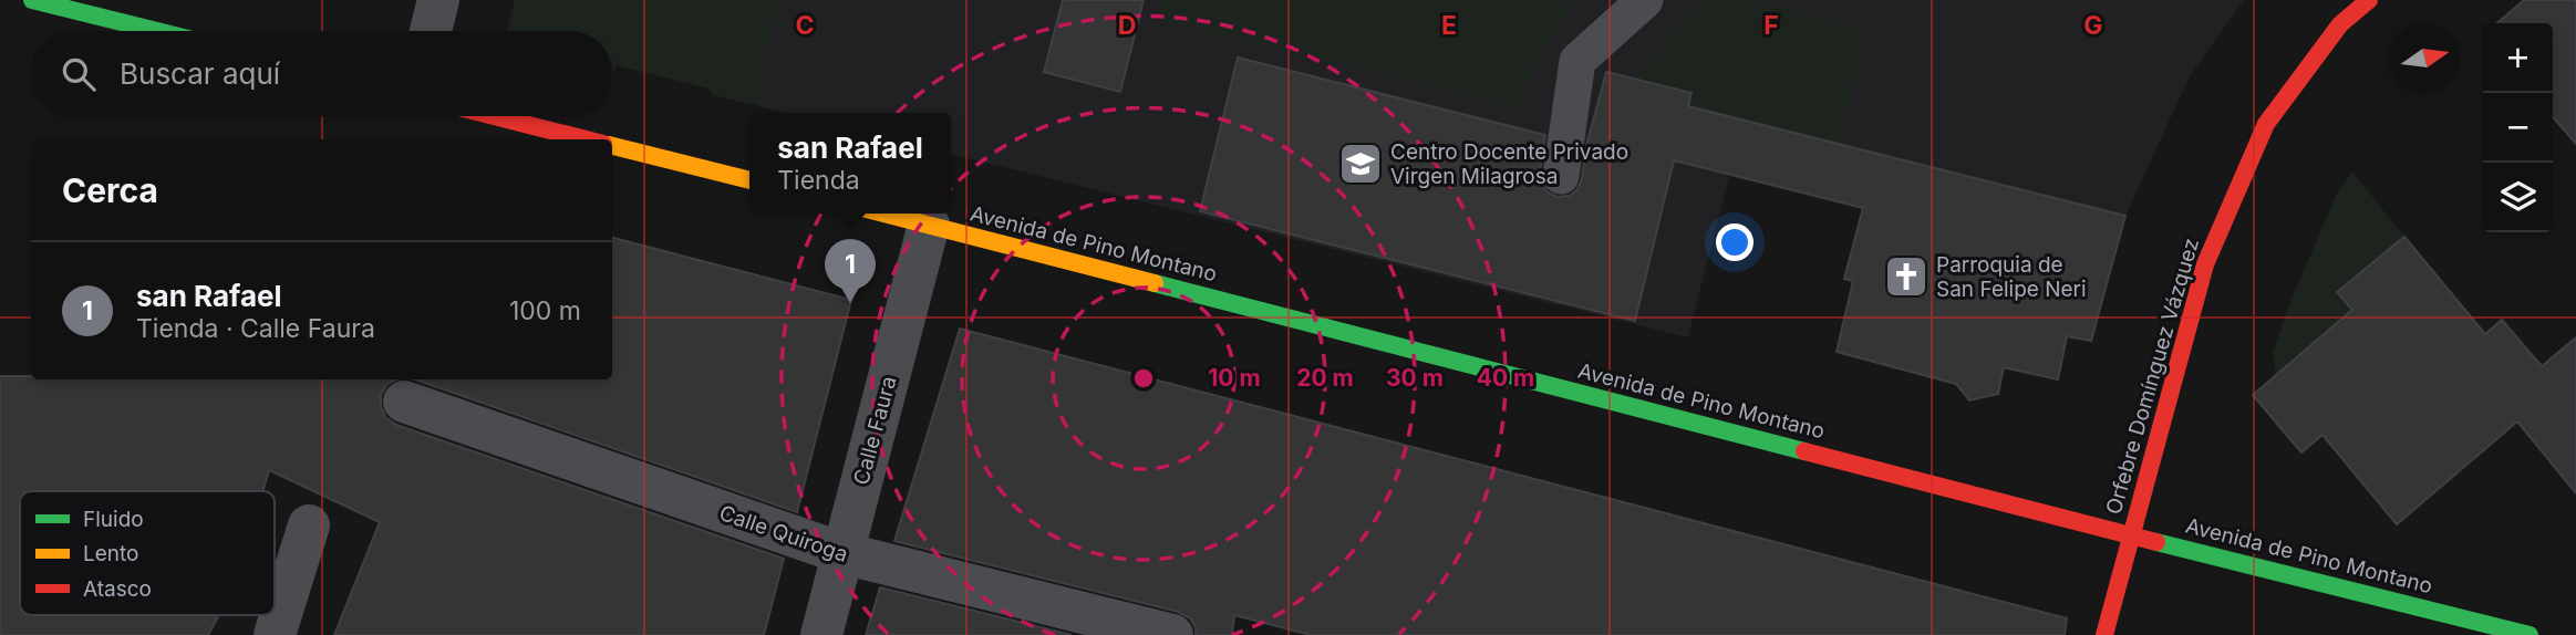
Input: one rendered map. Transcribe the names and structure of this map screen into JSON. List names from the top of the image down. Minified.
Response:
{"streets":{"street":["Avenida de Pino Montano","Orfebre Domínguez Vázquez","Calle Faura","Calle Quiroga"]},"crossings":[["Avenida de Pino Montano","Orfebre Domínguez Vázquez"],["Avenida de Pino Montano","Calle Faura"],["Calle Faura","Calle Quiroga"]],"places":{"school or university":["Centro Docente Privado Virgen Milagrosa"],"church":["Parroquia de San Felipe Neri"]},"legend":["Fluido","Lento","Atasco"],"north":"right","page":{"map_buttons":["+","−"],"search":"Buscar aquí","popup":["san Rafael","Tienda"],"heading":"Cerca","pins":"1","list":[{"mark":"1","name":"san Rafael","note":"Tienda · Calle Faura","value":"100 m"}]},"grid":{"columns":["C","D","E","F","G"]},"rings":["10 m","20 m","30 m","40 m"]}
